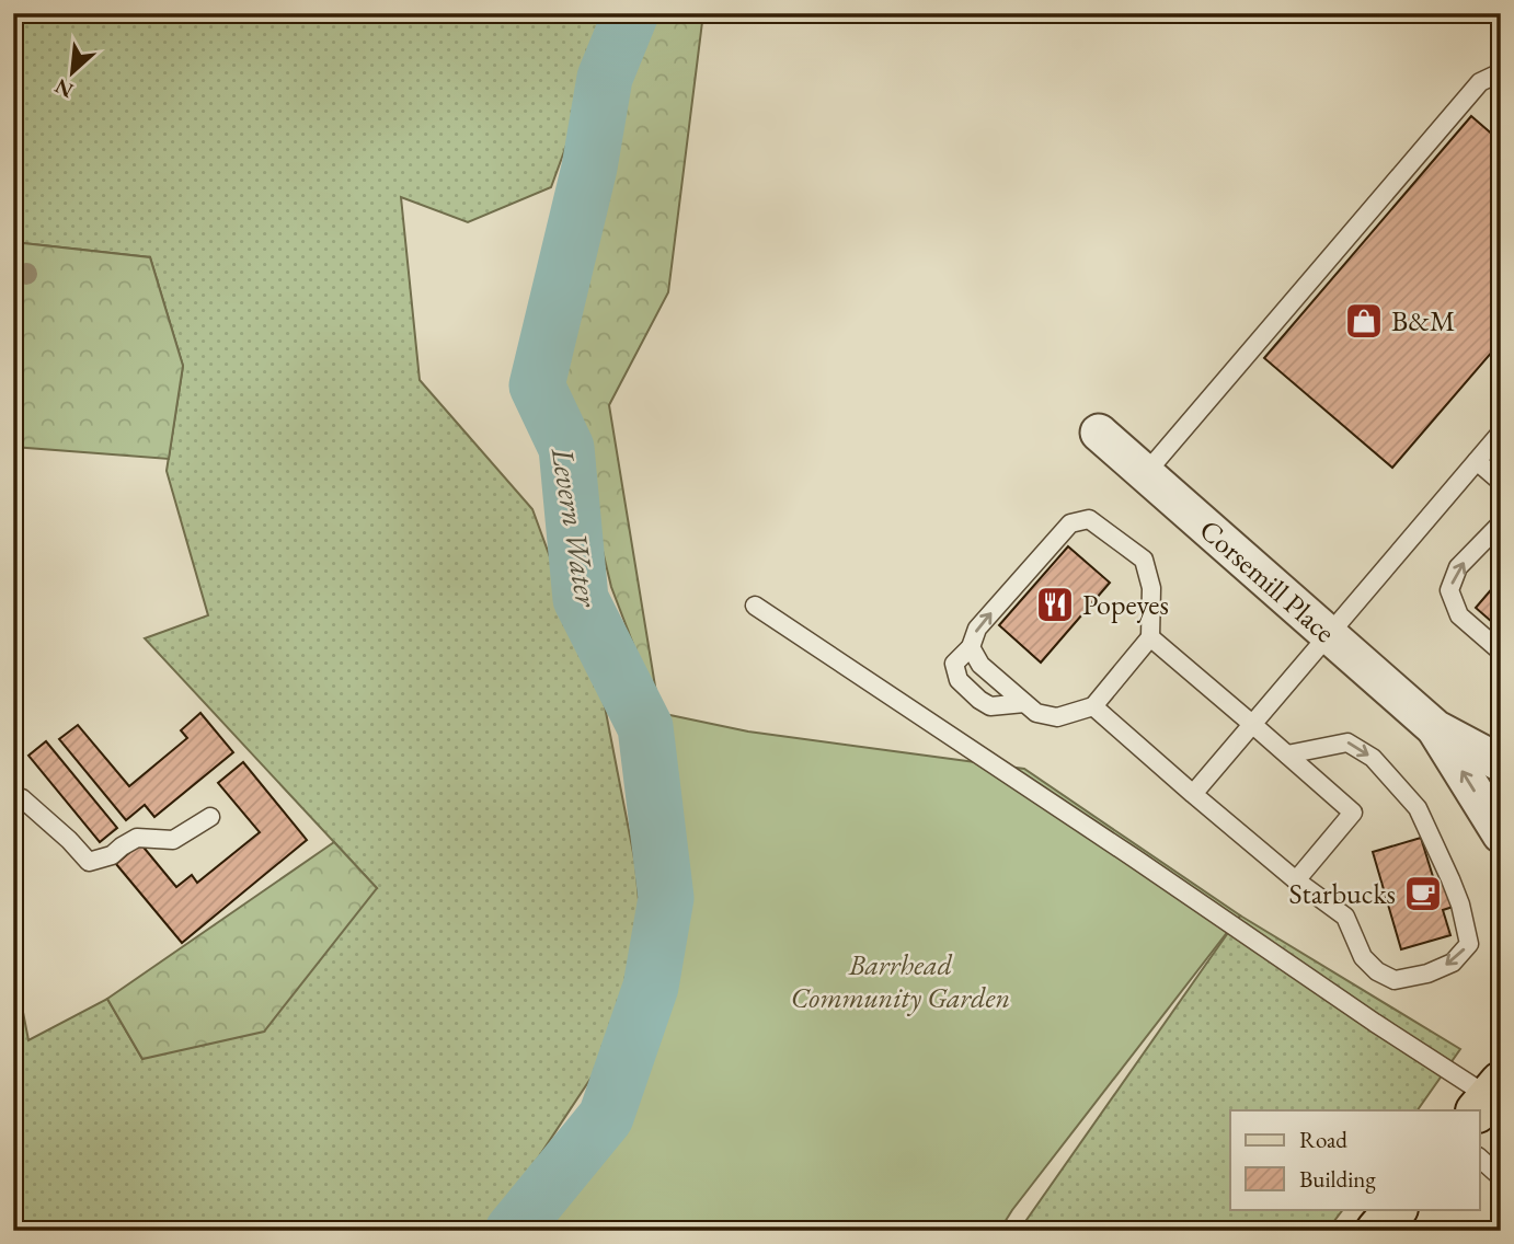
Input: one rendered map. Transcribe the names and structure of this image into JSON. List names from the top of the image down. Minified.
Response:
{"streets":{"street":["Corsemill Place"]},"water":["Levern Water"],"parks":["Barrhead Community Garden"],"places":{"shop":["B&M"],"restaurant":["Popeyes"],"cafe":["Starbucks"]},"legend":["Road","Building"],"north":"bottom left"}
